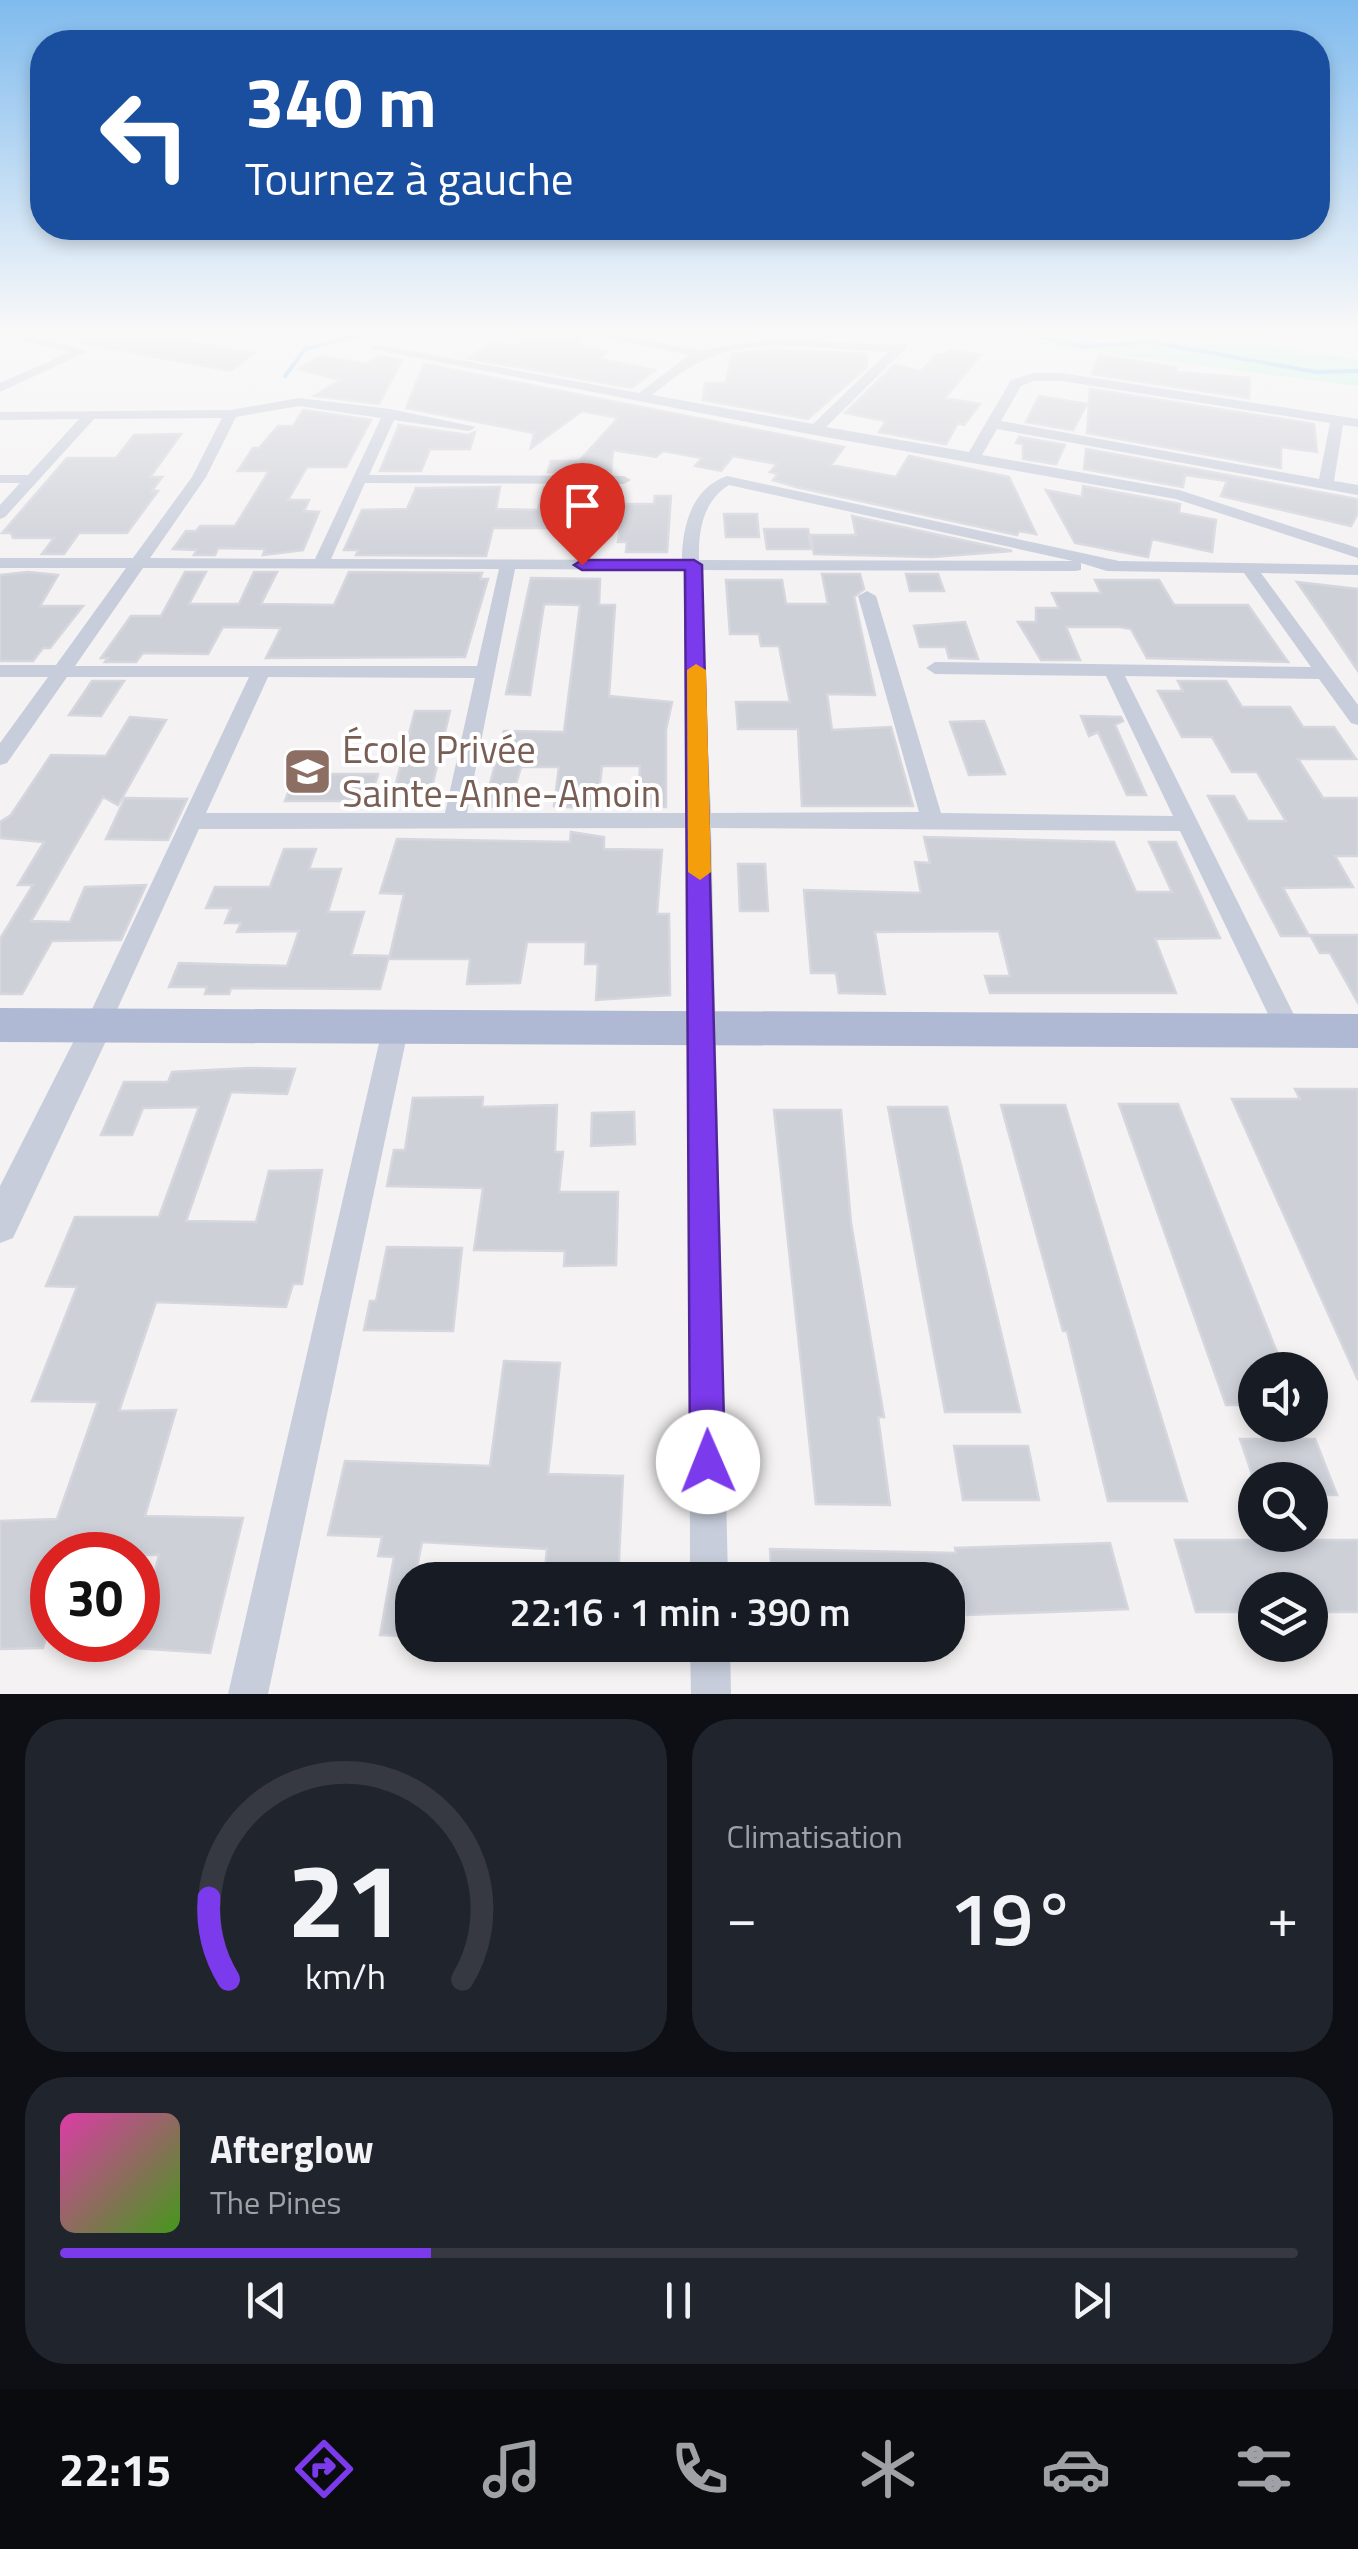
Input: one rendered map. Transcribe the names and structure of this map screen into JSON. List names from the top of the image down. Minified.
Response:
{"places":{"school or university":["École Privée Sainte-Anne-Amoin"]},"page":{"turn":["340 m","Tournez à gauche"],"limit":"30","trip":"22:16 · 1 min · 390 m","tile":"Climatisation","heat":["−","19°","+"],"song":["Afterglow","The Pines"],"tabs":"22:15","gauge":["21","km/h"]}}
